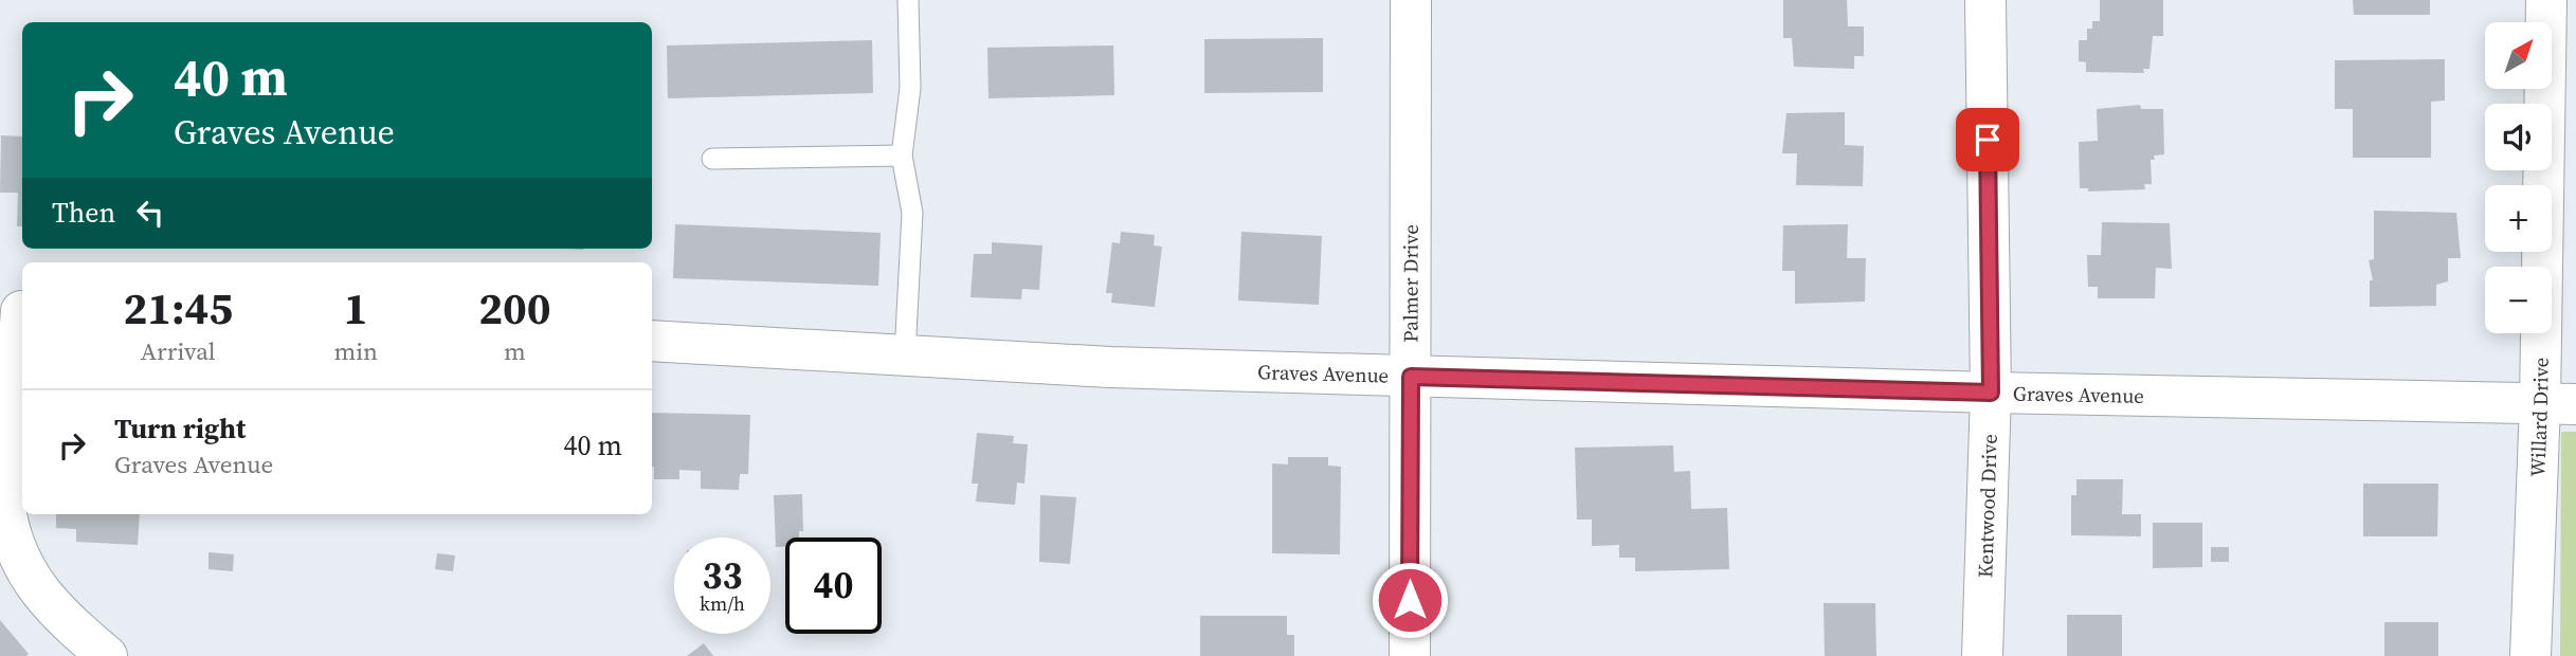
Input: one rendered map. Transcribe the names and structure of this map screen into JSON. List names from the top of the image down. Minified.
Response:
{"streets":{"street":["Palmer Drive","Graves Avenue","Willard Drive","Kentwood Drive"]},"crossings":[["Palmer Drive","Graves Avenue"],["Graves Avenue","Willard Drive"],["Graves Avenue","Kentwood Drive"]],"north":"top right","page":{"map_buttons":["+","−"],"turn":["40 m","Graves Avenue"],"then":"Then","eta":["21:45","Arrival","1","min","200","m"],"list":[{"name":"Turn right","note":"Graves Avenue","value":"40 m"}],"speed":"33 km/h","limit":"40"}}
